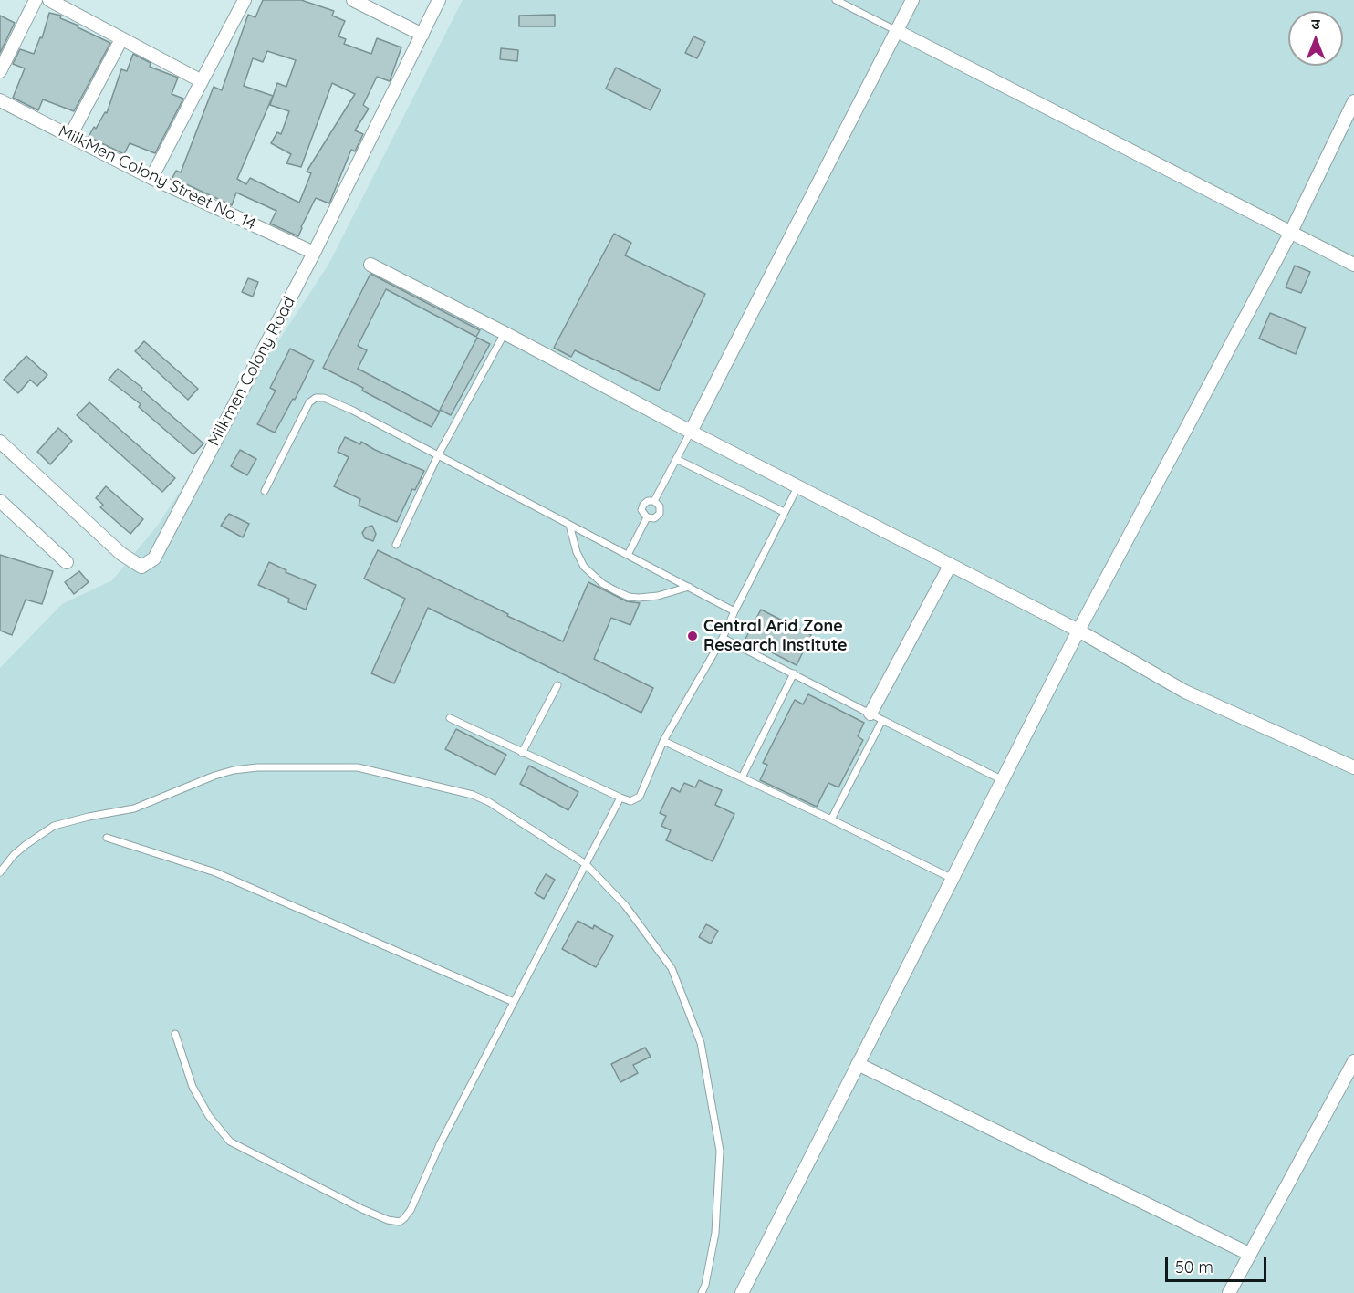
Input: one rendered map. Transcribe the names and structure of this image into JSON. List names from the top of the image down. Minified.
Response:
{"streets":{"street":["MilkMen Colony Street No. 14","Milkmen Colony Road"]},"crossings":[["MilkMen Colony Street No. 14","Milkmen Colony Road"]],"places":["Central Arid Zone Research Institute"],"scale_bar":"50 m","north":"top"}
